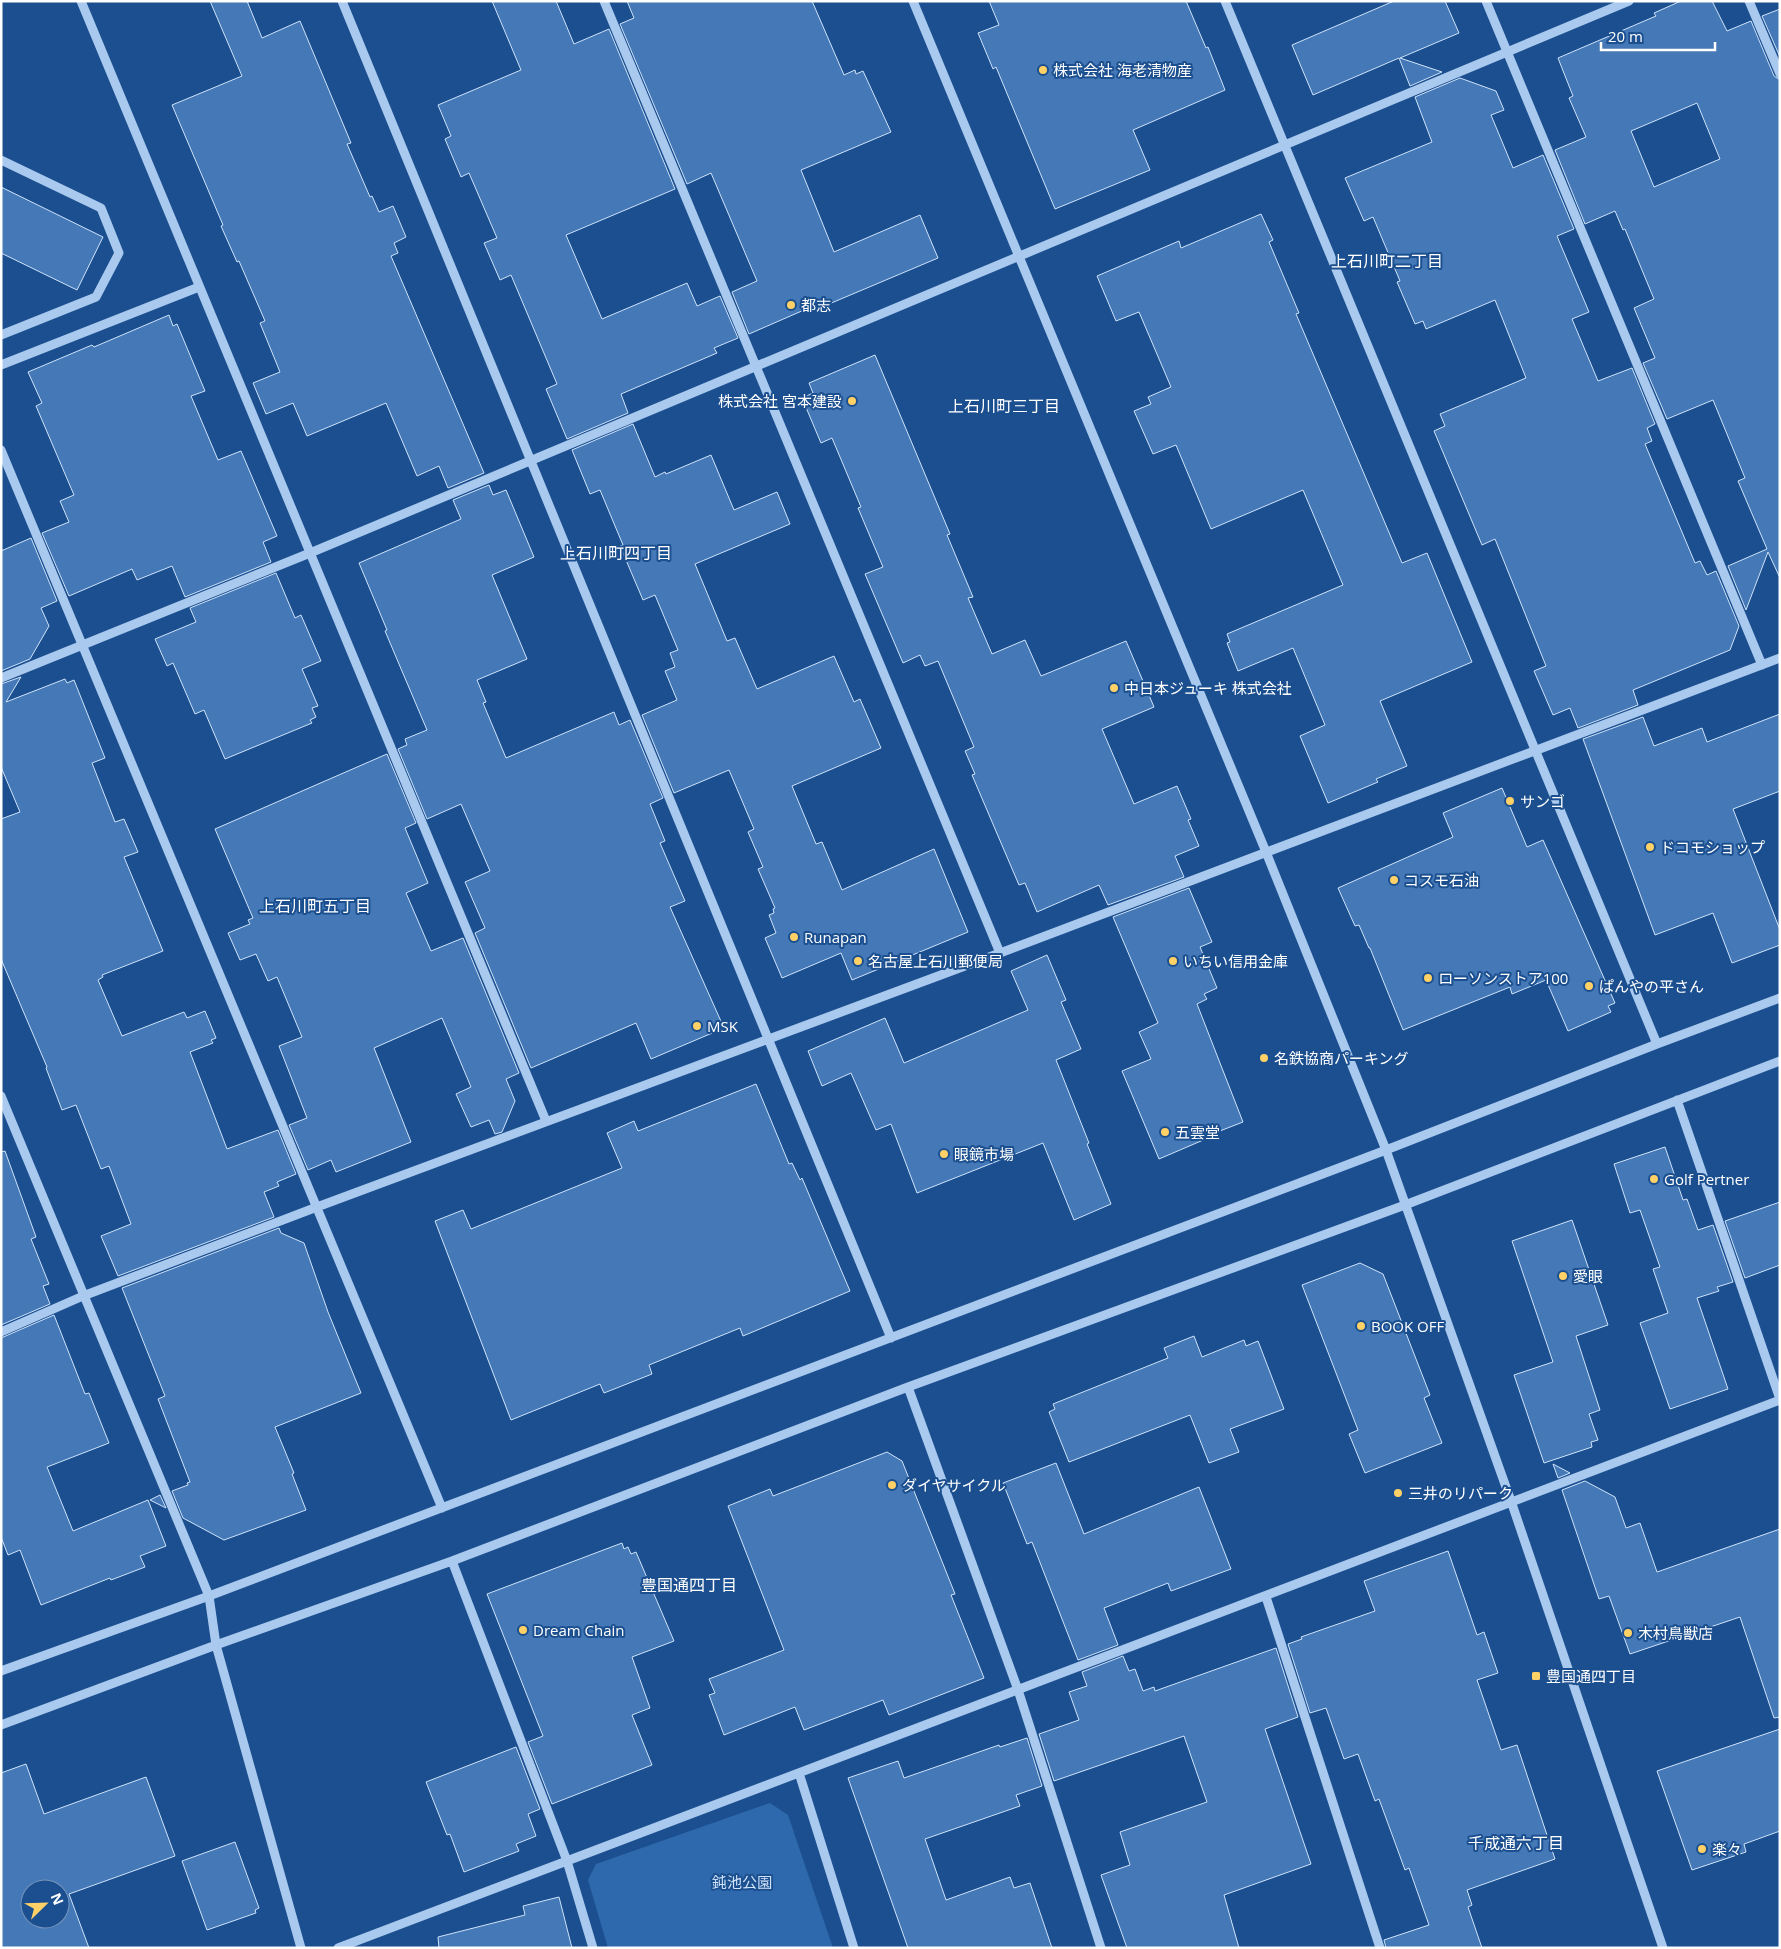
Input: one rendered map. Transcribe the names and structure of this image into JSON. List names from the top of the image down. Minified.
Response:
{"districts":["上石川町二丁目","上石川町三丁目","上石川町四丁目","上石川町五丁目","豊国通四丁目","千成通六丁目"],"parks":["鈍池公園"],"places":{"other":["株式会社 海老清物産","都志","株式会社 宮本建設","中日本ジューキ 株式会社","サンゴ","ドコモショップ","コスモ石油","Runapan","名古屋上石川郵便局","いちい信用金庫","ローソンストア100","ぱんやの平さん","MSK","名鉄協商パーキング","五雲堂","眼鏡市場","Golf Pertner","愛眼","BOOK OFF","ダイヤサイクル","三井のリパーク","Dream Chain","木村鳥獣店","楽々"],"transit":["豊国通四丁目"]},"scale_bar":"20 m","north":"top right"}
